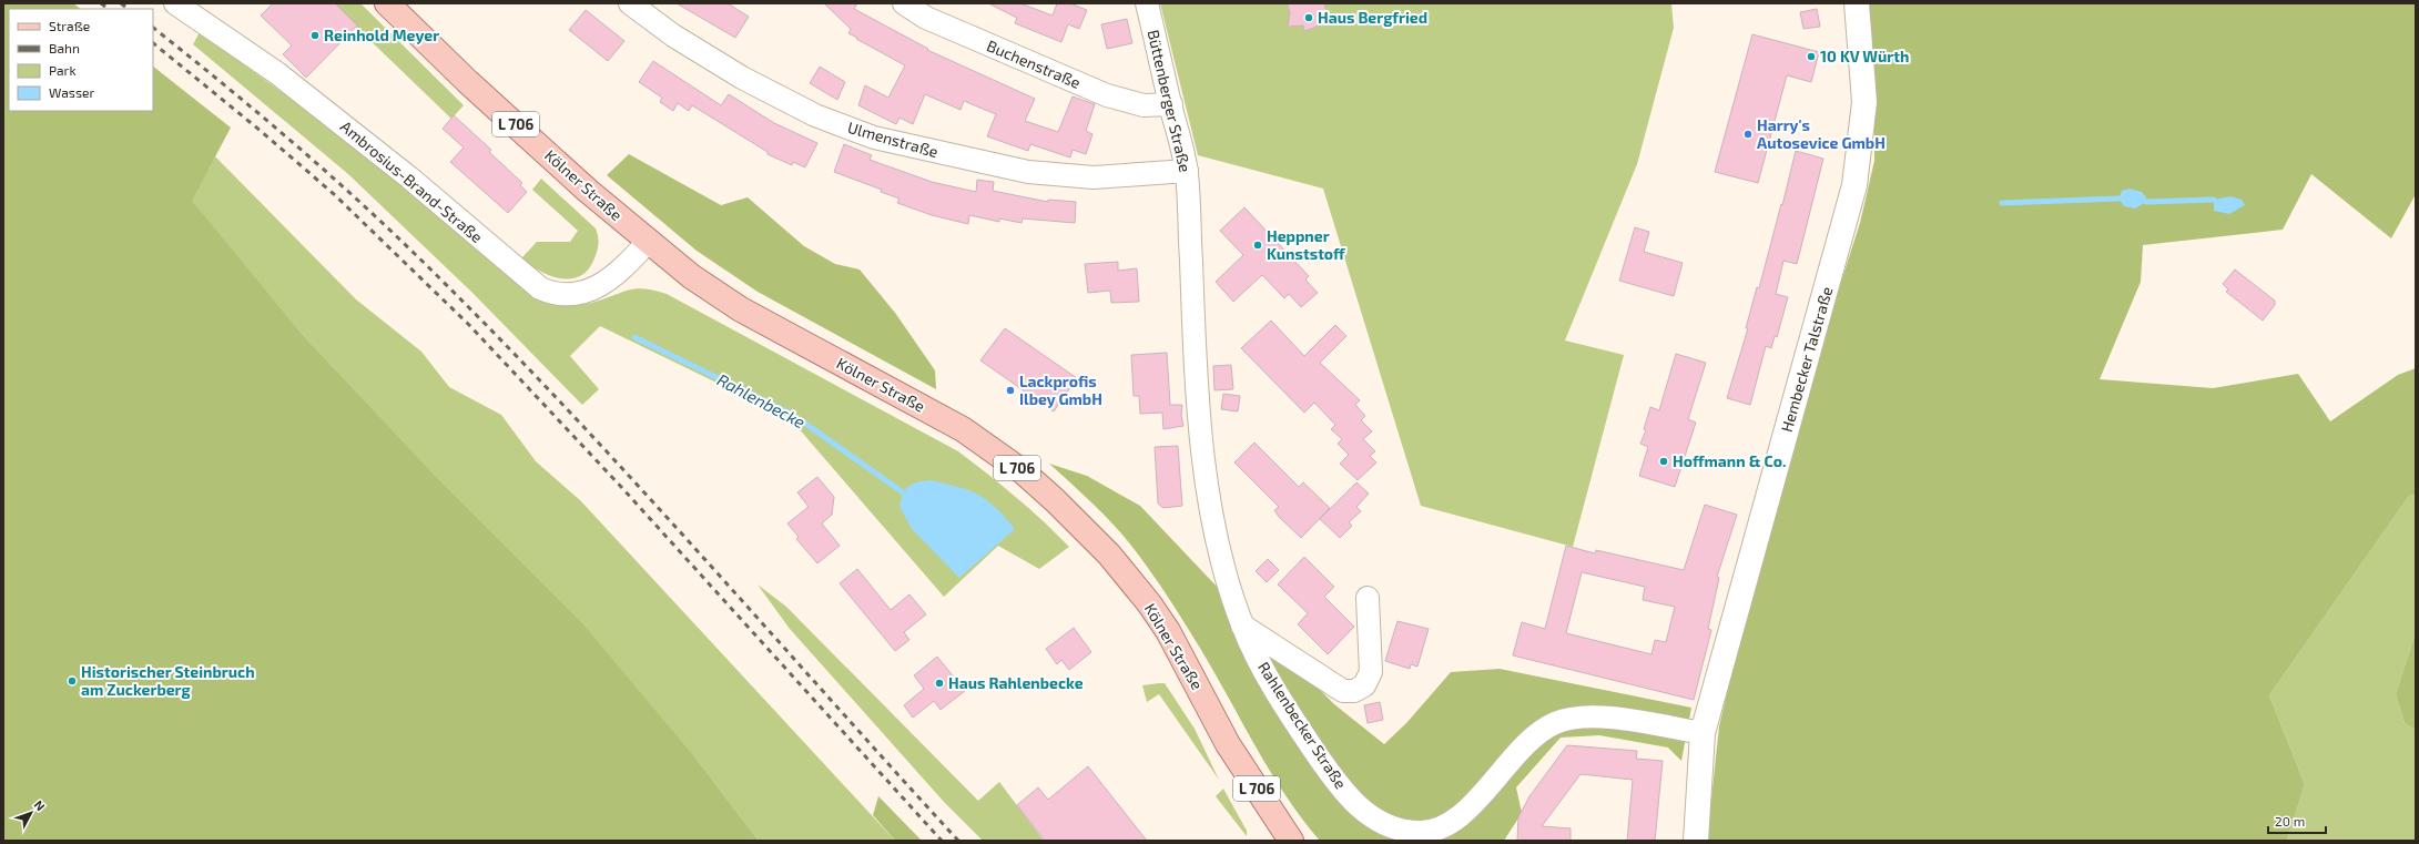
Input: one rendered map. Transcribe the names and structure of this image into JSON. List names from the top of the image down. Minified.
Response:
{"streets":{"main road":["L 706","Kölner Straße"],"street":["Buchenstraße","Büttenberger Straße","Ulmenstraße","Ambrosius-Brand-Straße","Hembecker Talstraße","Rahlenbecker Straße"]},"crossings":[["Buchenstraße","Büttenberger Straße"],["Büttenberger Straße","Ulmenstraße"],["Büttenberger Straße","Rahlenbecker Straße"],["Ambrosius-Brand-Straße","Kölner Straße"],["Hembecker Talstraße","Rahlenbecker Straße"]],"water":["Rahlenbecke"],"places":["Haus Bergfried","Reinhold Meyer","10 KV Würth","Harry's Autosevice GmbH","Heppner Kunststoff","Lackprofis Ilbey GmbH","Hoffmann & Co.","Historischer Steinbruch am Zuckerberg","Haus Rahlenbecke"],"legend":["Straße","Bahn","Park","Wasser"],"scale_bar":"20 m","north":"top right"}
